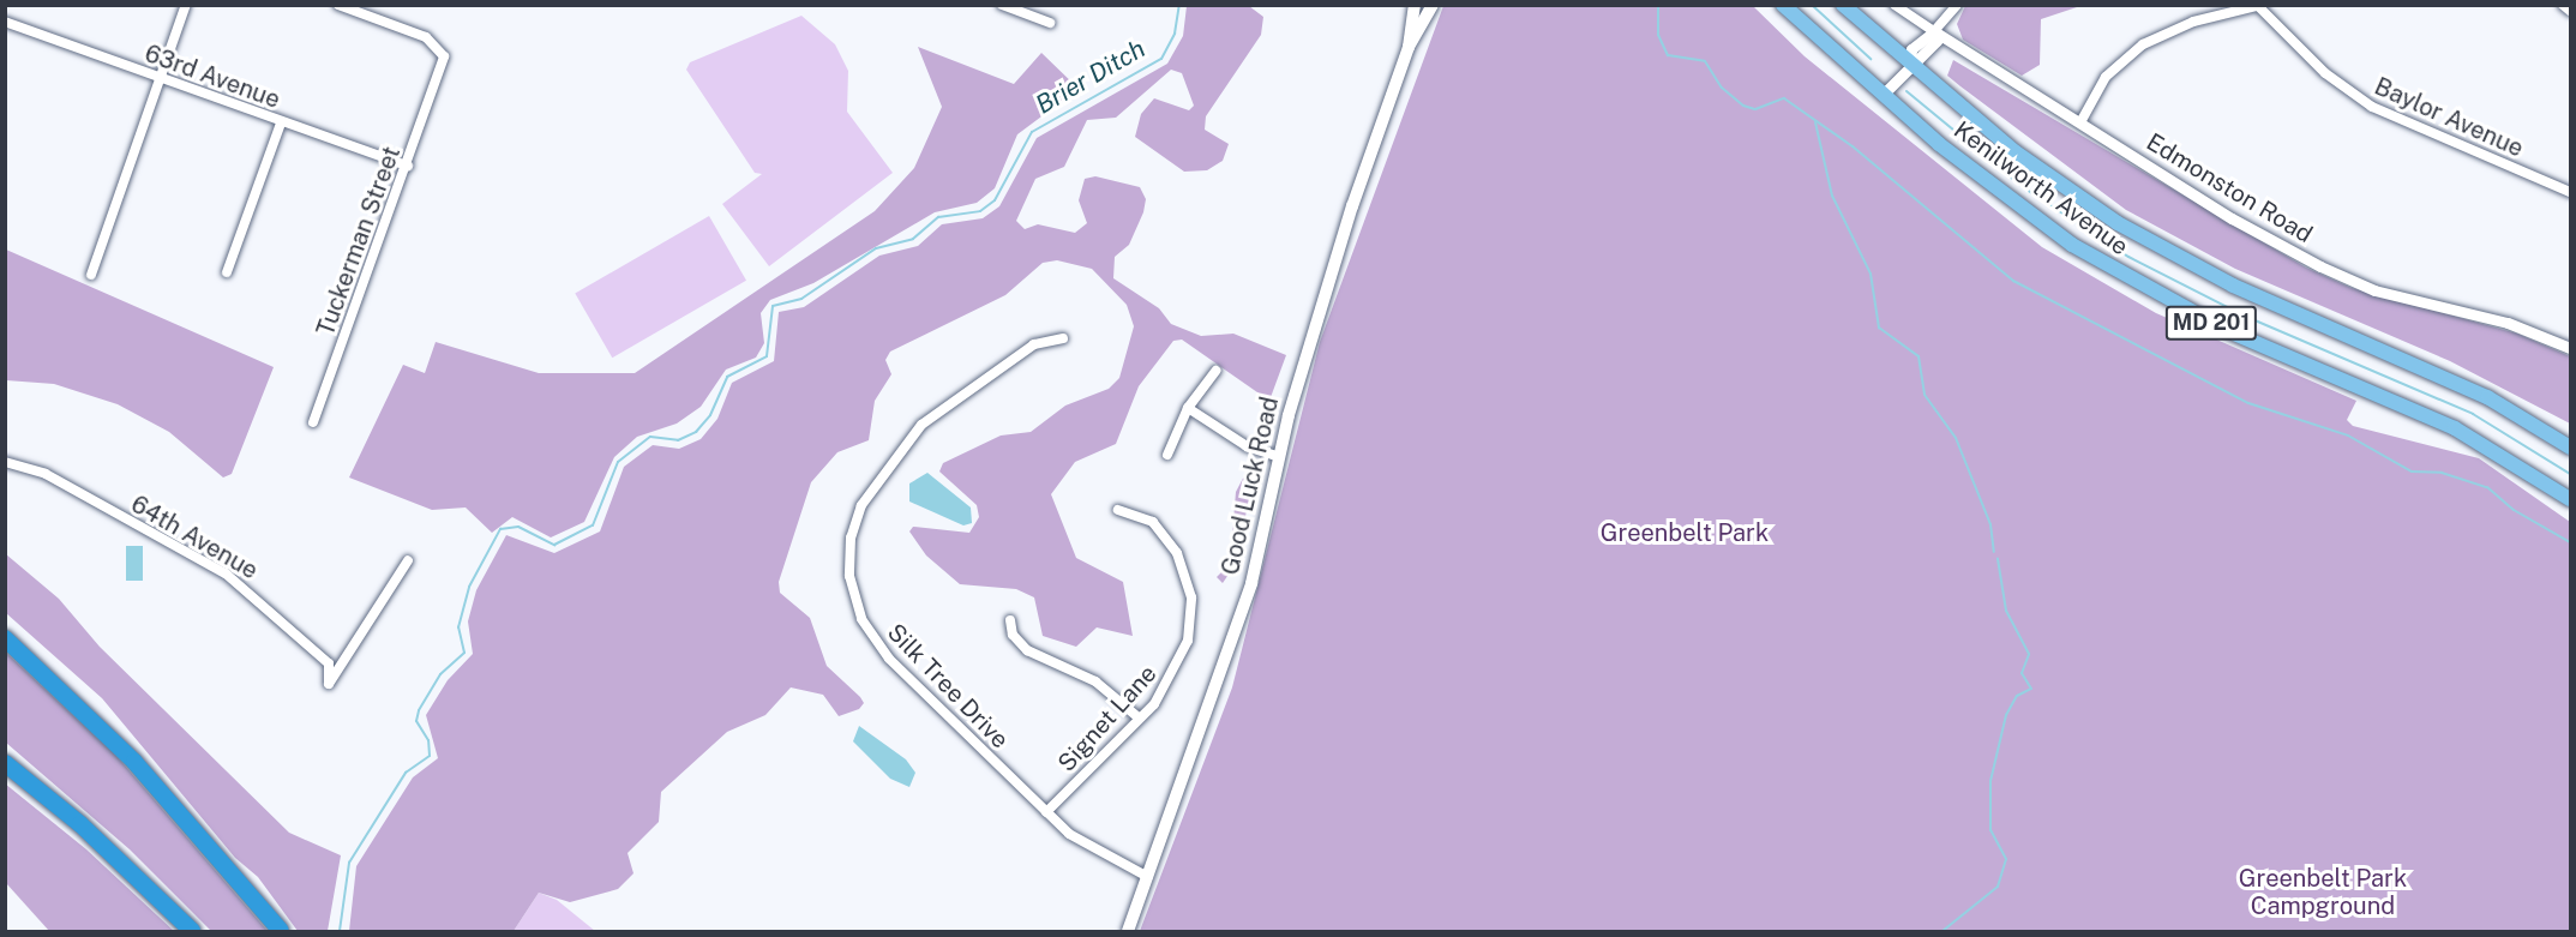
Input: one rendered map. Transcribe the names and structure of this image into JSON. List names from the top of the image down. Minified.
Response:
{"streets":{"main road":["Kenilworth Avenue","MD 201","Good Luck Road"],"street":["63rd Avenue","Baylor Avenue","Edmonston Road","Tuckerman Street","64th Avenue","Silk Tree Drive","Signet Lane"]},"crossings":[["63rd Avenue","Tuckerman Street"],["Good Luck Road","Silk Tree Drive"],["Silk Tree Drive","Signet Lane"]],"water":["Brier Ditch"],"parks":["Greenbelt Park","Greenbelt Park Campground"]}
